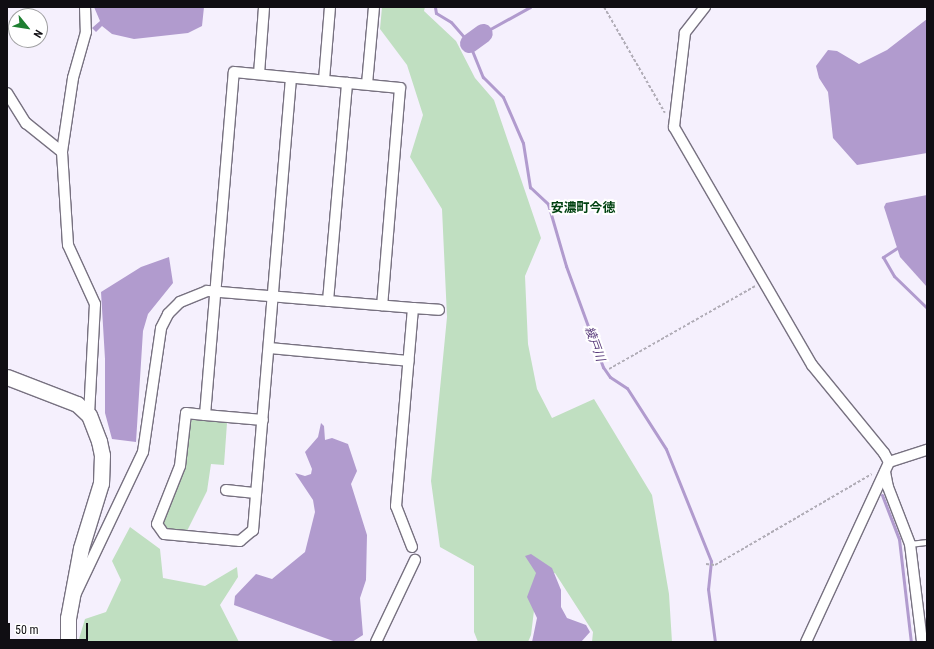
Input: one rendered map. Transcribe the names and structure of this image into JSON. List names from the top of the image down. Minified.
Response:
{"districts":["安濃町今徳"],"water":["綾戸川"],"scale_bar":"50 m","north":"bottom right"}
